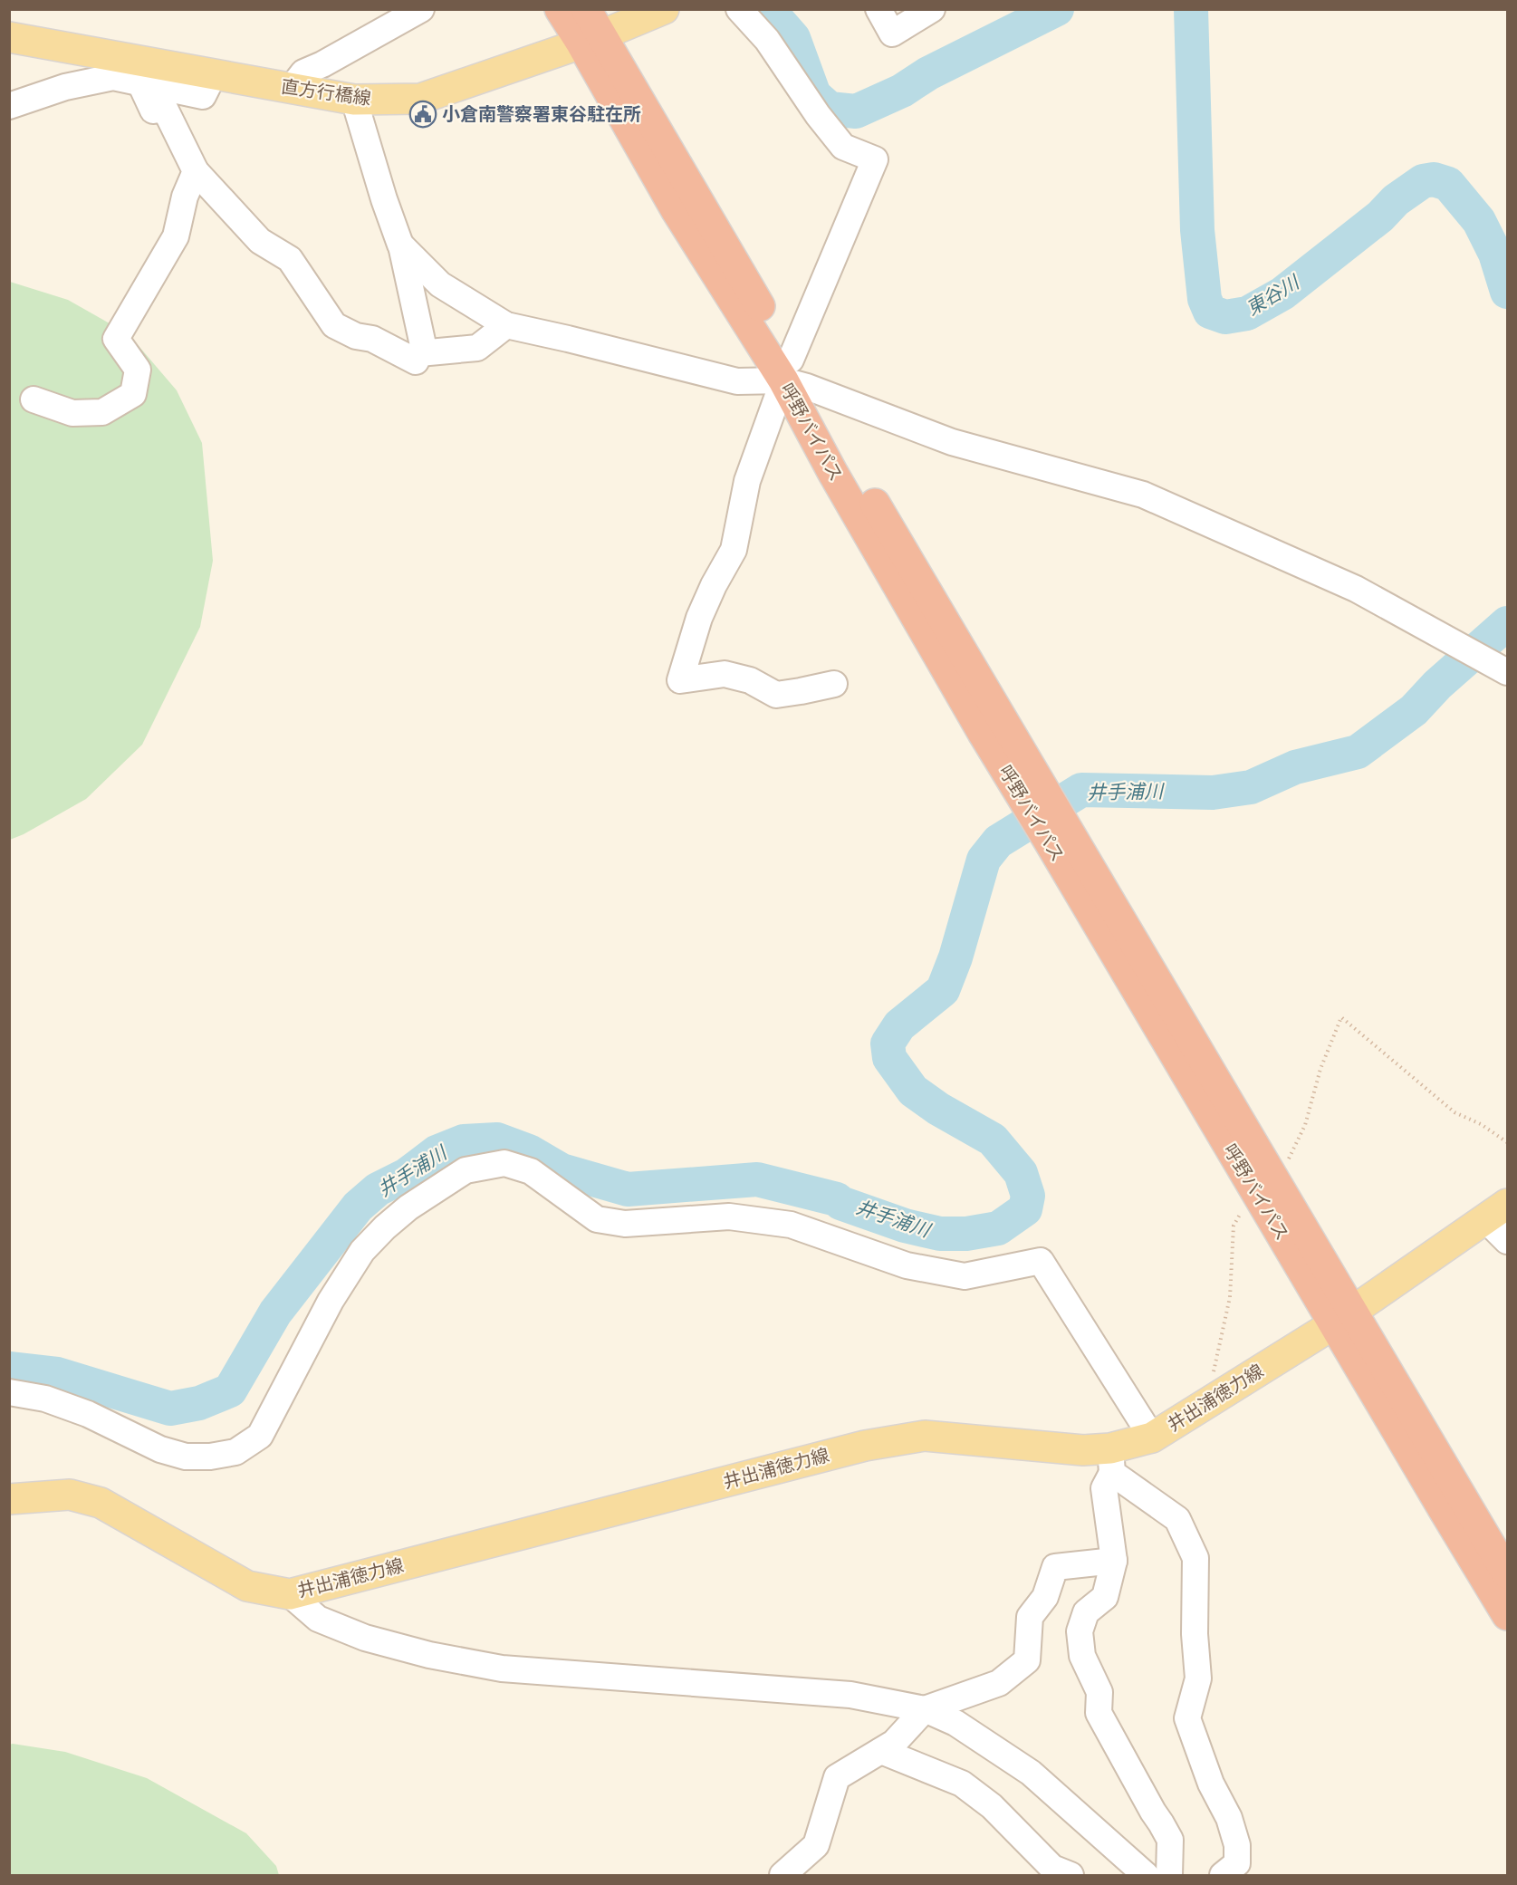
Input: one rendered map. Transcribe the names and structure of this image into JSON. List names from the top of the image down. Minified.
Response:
{"streets":{"highway":["呼野バイパス"],"main road":["直方行橋線","井出浦徳力線"]},"crossings":[["直方行橋線","呼野バイパス"],["呼野バイパス","井出浦徳力線"]],"water":["東谷川","井手浦川"],"places":{"public building":["小倉南警察署東谷駐在所"]}}
